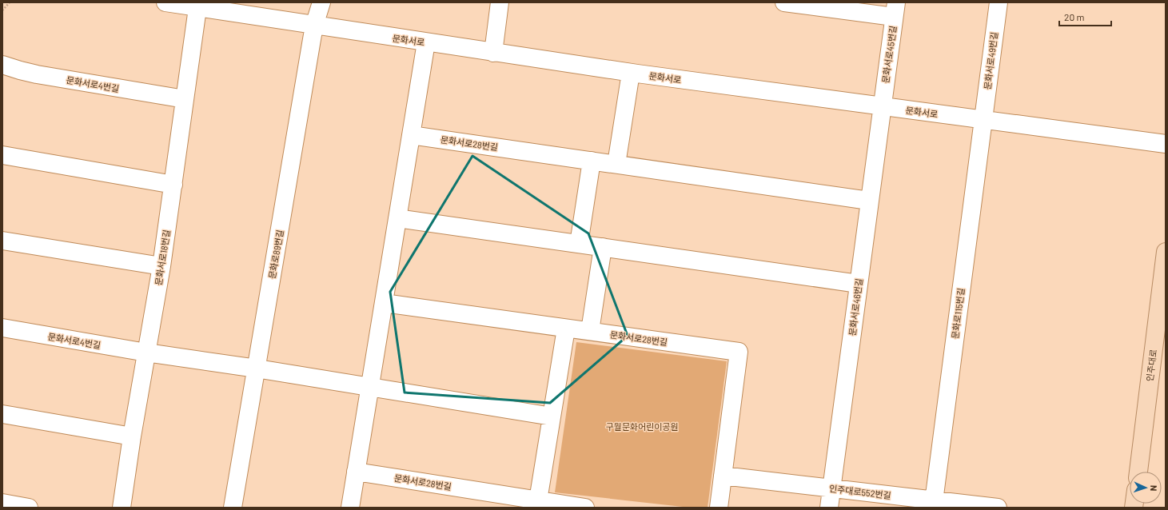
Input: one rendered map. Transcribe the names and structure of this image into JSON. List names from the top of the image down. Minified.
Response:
{"streets":{"main road":["인주대로"],"street":["문화서로","문화서로45번길","문화서로49번길","문화서로4번길","문화서로28번길","문화로89번길","문화서로18번길","문화서로46번길","문화로115번길","인주대로552번길"]},"crossings":[["문화서로","문화서로45번길"],["문화서로","문화서로49번길"],["문화서로","문화로89번길"],["문화서로","문화서로18번길"],["문화서로","문화서로46번길"],["문화서로","문화로115번길"],["문화서로45번길","문화서로46번길"],["문화서로49번길","문화로115번길"],["문화서로4번길","문화로89번길"],["문화서로4번길","문화서로18번길"],["문화서로28번길","문화서로46번길"],["문화서로28번길","인주대로552번길"],["문화서로46번길","인주대로552번길"],["문화로115번길","인주대로552번길"]],"parks":["구월문화어린이공원"],"scale_bar":"20 m","north":"right"}
